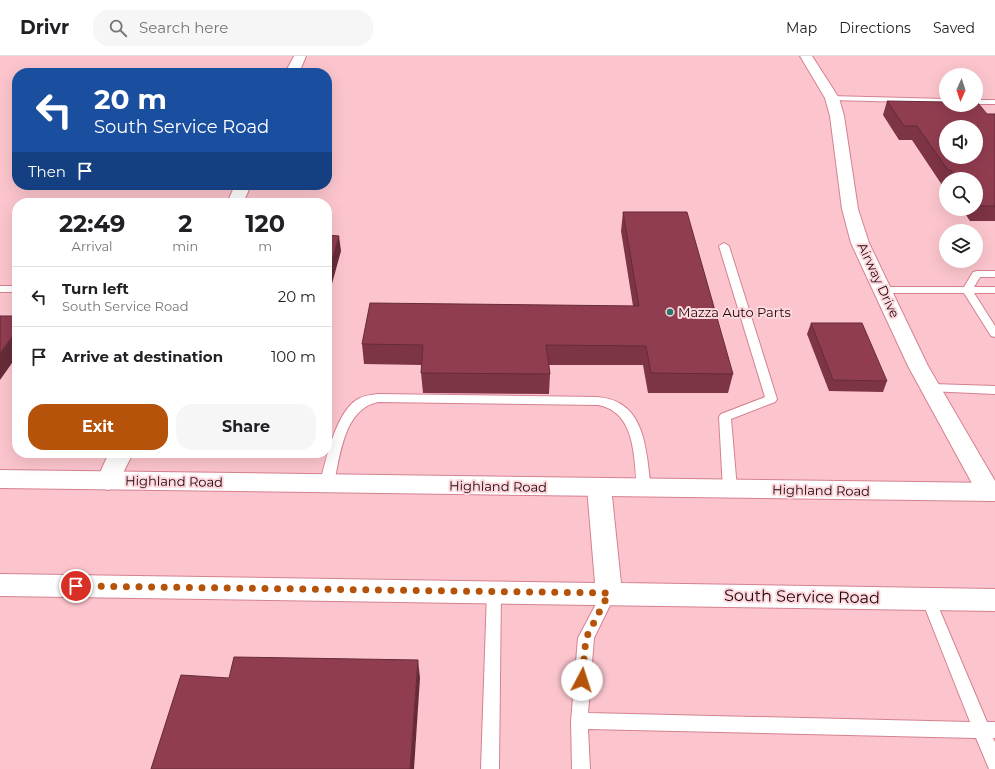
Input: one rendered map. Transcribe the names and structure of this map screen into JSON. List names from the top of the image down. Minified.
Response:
{"streets":{"main road":["Airway Drive","Highland Road","South Service Road"]},"crossings":[["Airway Drive","Highland Road"]],"places":["Mazza Auto Parts"],"north":"bottom","page":{"header":"Drivr","search":"Search here","nav":["Map","Directions","Saved"],"turn":["20 m","South Service Road"],"then":"Then","eta":["22:49","Arrival","2","min","120","m"],"list":[{"name":"Turn left","note":"South Service Road","value":"20 m"},{"name":"Arrive at destination","value":"100 m"}],"buttons":["Exit","Share"]}}
